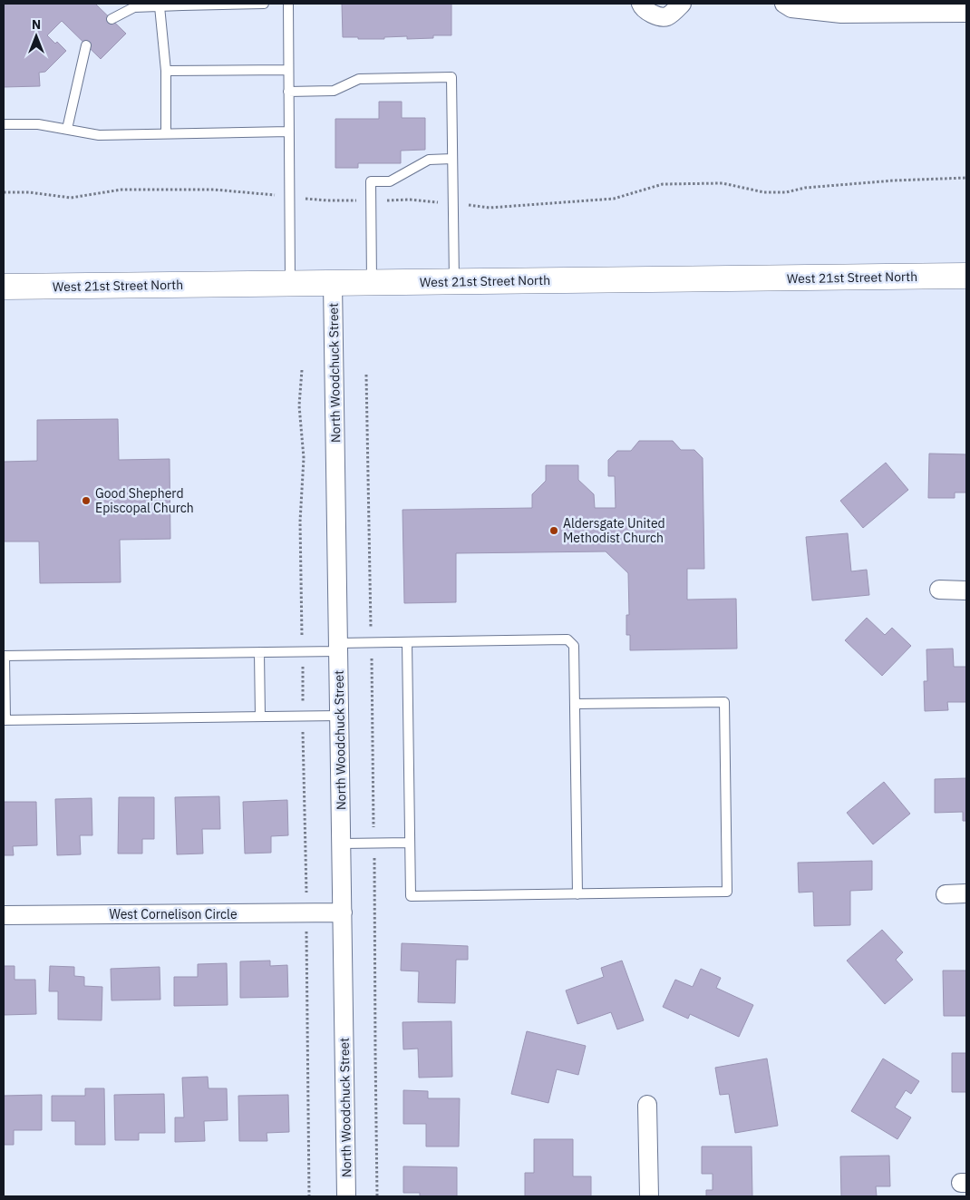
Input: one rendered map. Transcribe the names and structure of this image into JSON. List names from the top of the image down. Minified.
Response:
{"streets":{"main road":["West 21st Street North"],"street":["North Woodchuck Street","West Cornelison Circle"]},"crossings":[["West 21st Street North","North Woodchuck Street"],["North Woodchuck Street","West Cornelison Circle"]],"places":["Good Shepherd Episcopal Church","Aldersgate United Methodist Church"],"north":"top"}
